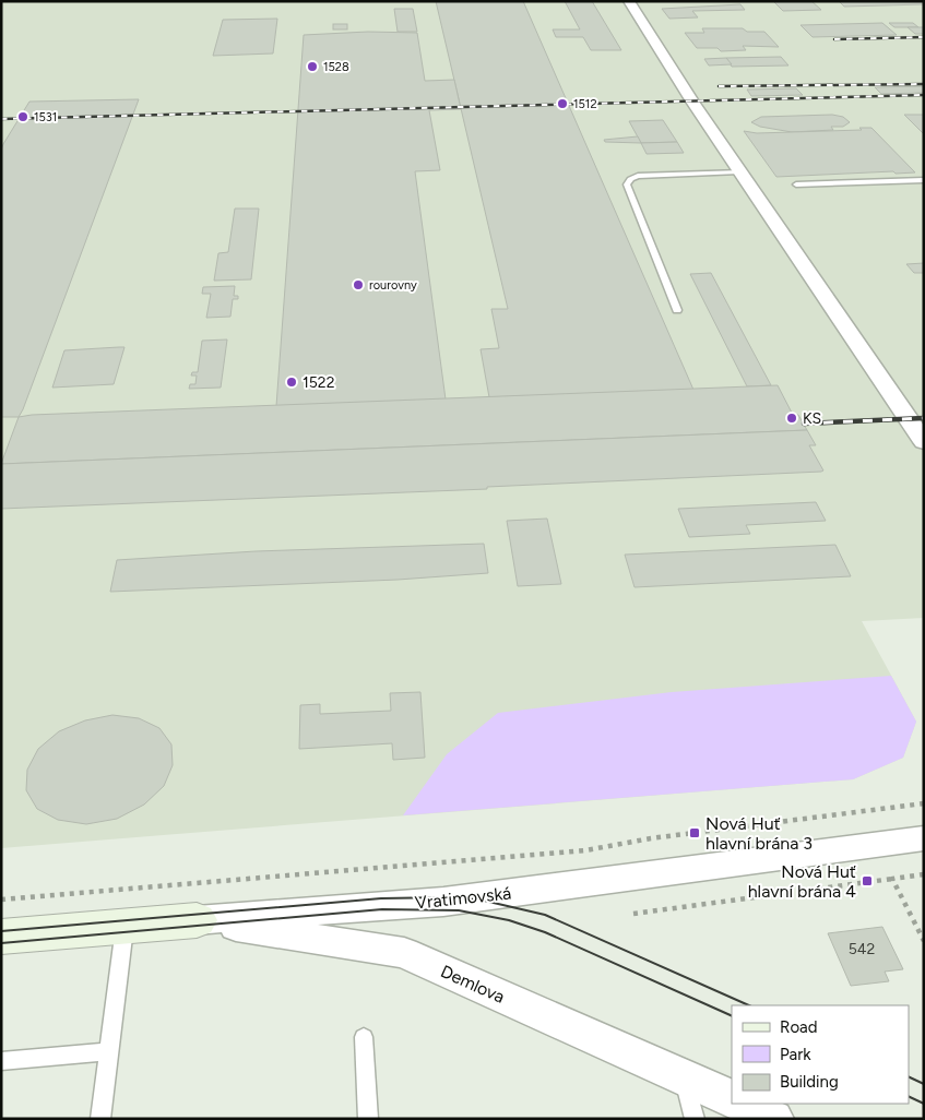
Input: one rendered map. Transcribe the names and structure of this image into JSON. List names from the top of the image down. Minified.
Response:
{"streets":{"street":["Vratimovská","Demlova"]},"crossings":[["Vratimovská","Demlova"]],"places":{"other":["1528","1512","1531","rourovny","1522","KS"],"transit":["Nová Huť hlavní brána 3","Nová Huť hlavní brána 4"]},"house_numbers":["542"],"legend":["Road","Park","Building"]}
